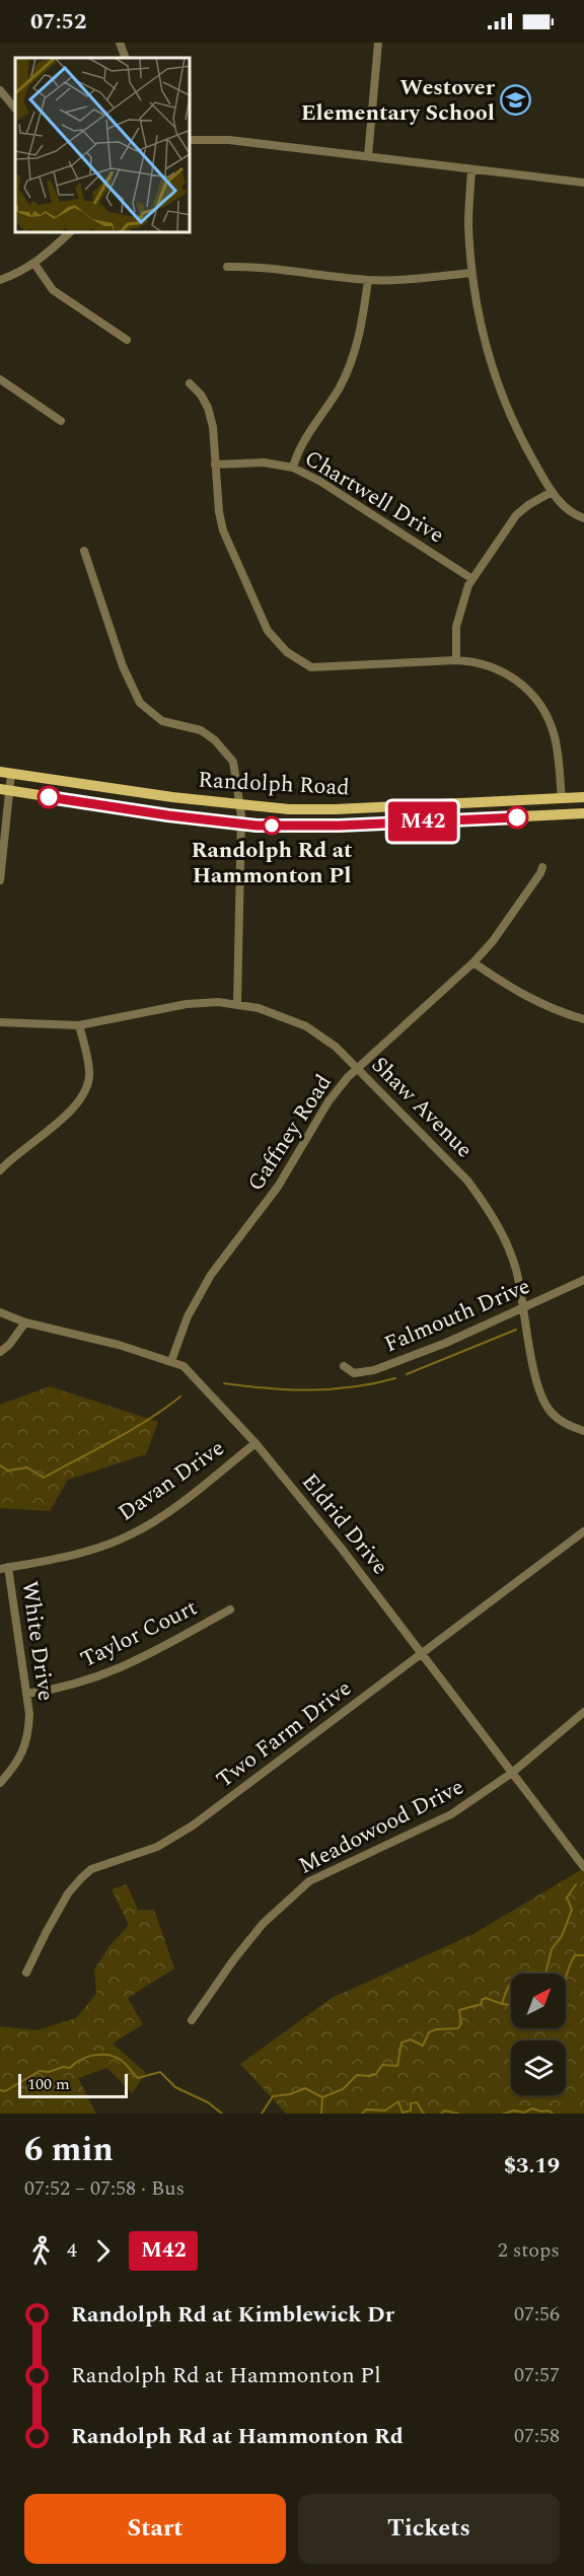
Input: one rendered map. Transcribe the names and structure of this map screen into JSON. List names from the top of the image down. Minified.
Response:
{"streets":{"main road":["Randolph Road"],"street":["Chartwell Drive","Shaw Avenue","Gaffney Road","Falmouth Drive","Davan Drive","Eldrid Drive","Taylor Court","White Drive","Two Farm Drive","Meadowood Drive"]},"crossings":[["Shaw Avenue","Gaffney Road"],["Shaw Avenue","Falmouth Drive"],["Gaffney Road","Eldrid Drive"],["Davan Drive","Eldrid Drive"],["Davan Drive","White Drive"],["Eldrid Drive","Two Farm Drive"],["Eldrid Drive","Meadowood Drive"],["Taylor Court","White Drive"]],"places":{"school or university":["Westover Elementary School"],"other":["Randolph Rd at Hammonton Pl"]},"lines":["bus line M42"],"scale_bar":"100 m","north":"top right","page":{"status":"07:52","on_map":"M42","scale":"100 m","heading":["6 min","07:52 – 07:58 · Bus","$3.19"],"legs":["4","M42","2 stops"],"list":[{"name":"Randolph Rd at Kimblewick Dr","value":"07:56"},{"name":"Randolph Rd at Hammonton Pl","value":"07:57"},{"name":"Randolph Rd at Hammonton Rd","value":"07:58"}],"buttons":["Start","Tickets"]}}
